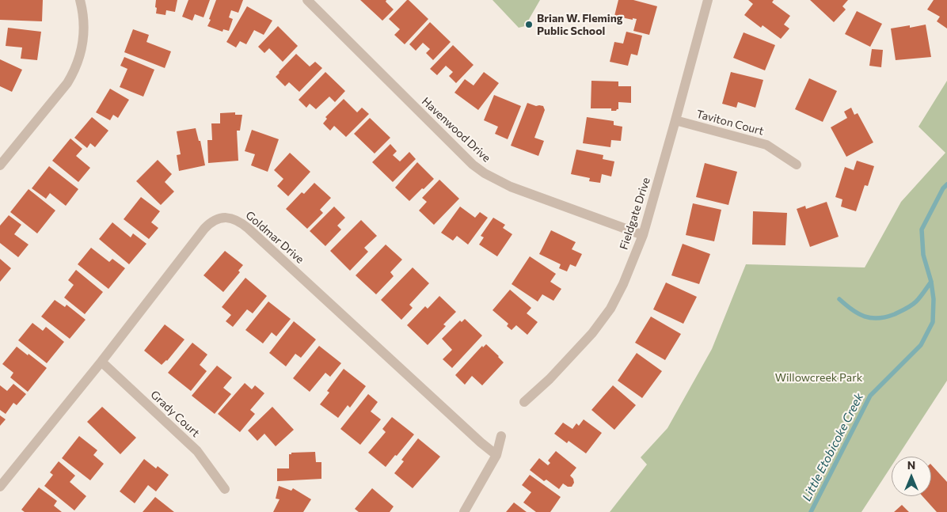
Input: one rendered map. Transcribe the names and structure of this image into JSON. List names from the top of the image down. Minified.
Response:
{"streets":{"street":["Taviton Court","Havenwood Drive","Fieldgate Drive","Goldmar Drive","Grady Court"]},"crossings":[["Taviton Court","Fieldgate Drive"],["Havenwood Drive","Fieldgate Drive"],["Goldmar Drive","Grady Court"]],"water":["Little Etobicoke Creek"],"parks":["Willowcreek Park"],"places":["Brian W. Fleming Public School"],"north":"top"}
